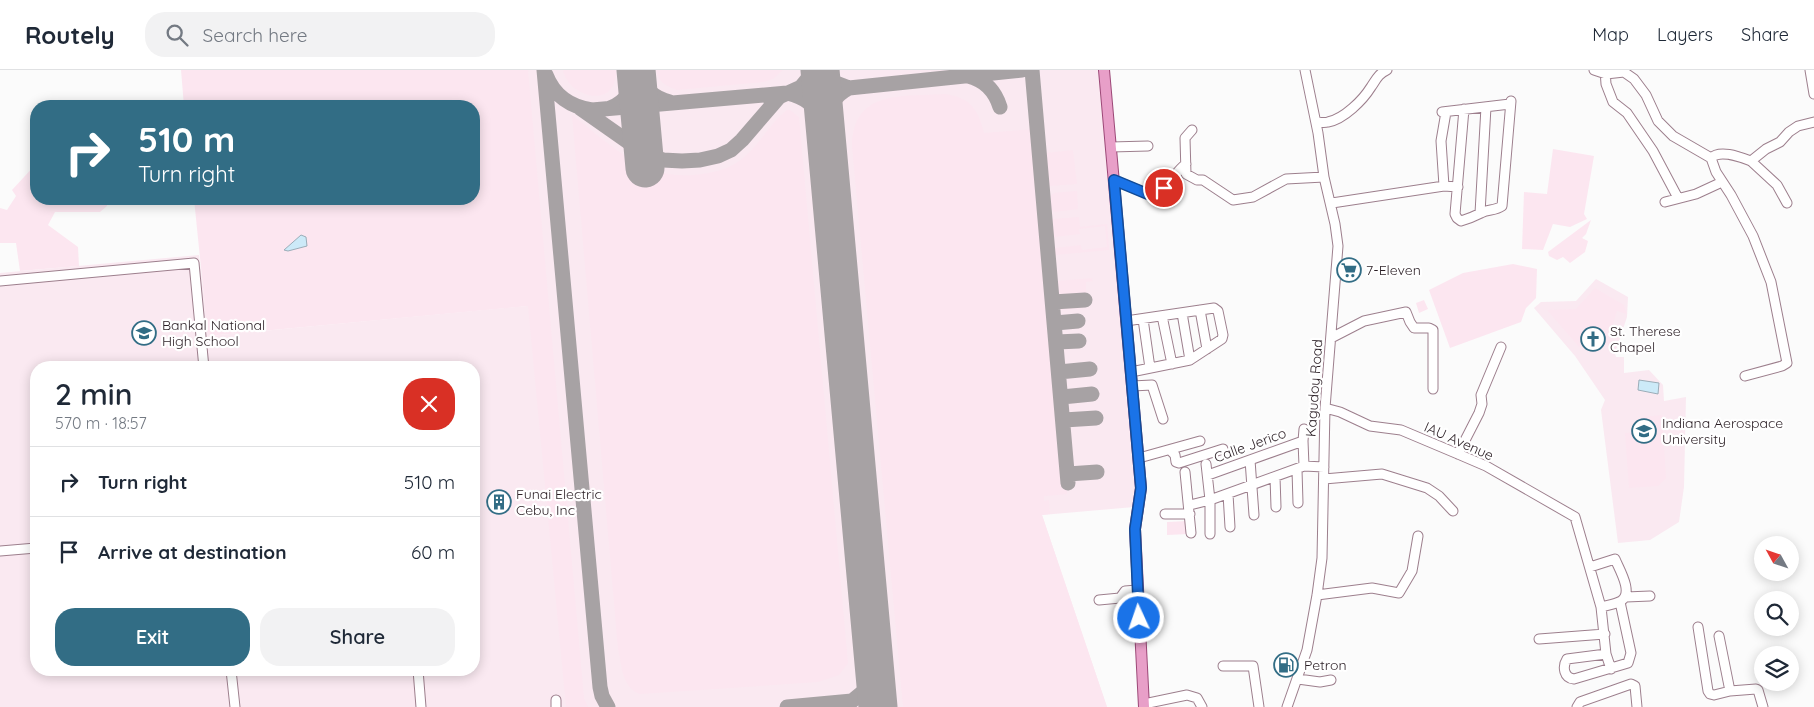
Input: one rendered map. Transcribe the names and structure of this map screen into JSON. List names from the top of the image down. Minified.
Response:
{"streets":{"street":["Kagudoy Road","IAU Avenue","Calle Jerico"]},"crossings":[["Kagudoy Road","IAU Avenue"]],"places":{"supermarket":["7-Eleven"],"school or university":["Bankal National High School","Indiana Aerospace University"],"church":["St. Therese Chapel"],"building":["Funai Electric Cebu, Inc"],"fuel station":["Petron"]},"north":"top left","page":{"header":"Routely","search":"Search here","nav":["Map","Layers","Share"],"turn":["510 m","Turn right"],"heading":["2 min","570 m · 18:57"],"list":[{"name":"Turn right","value":"510 m"},{"name":"Arrive at destination","value":"60 m"}],"buttons":["Exit","Share"]}}
